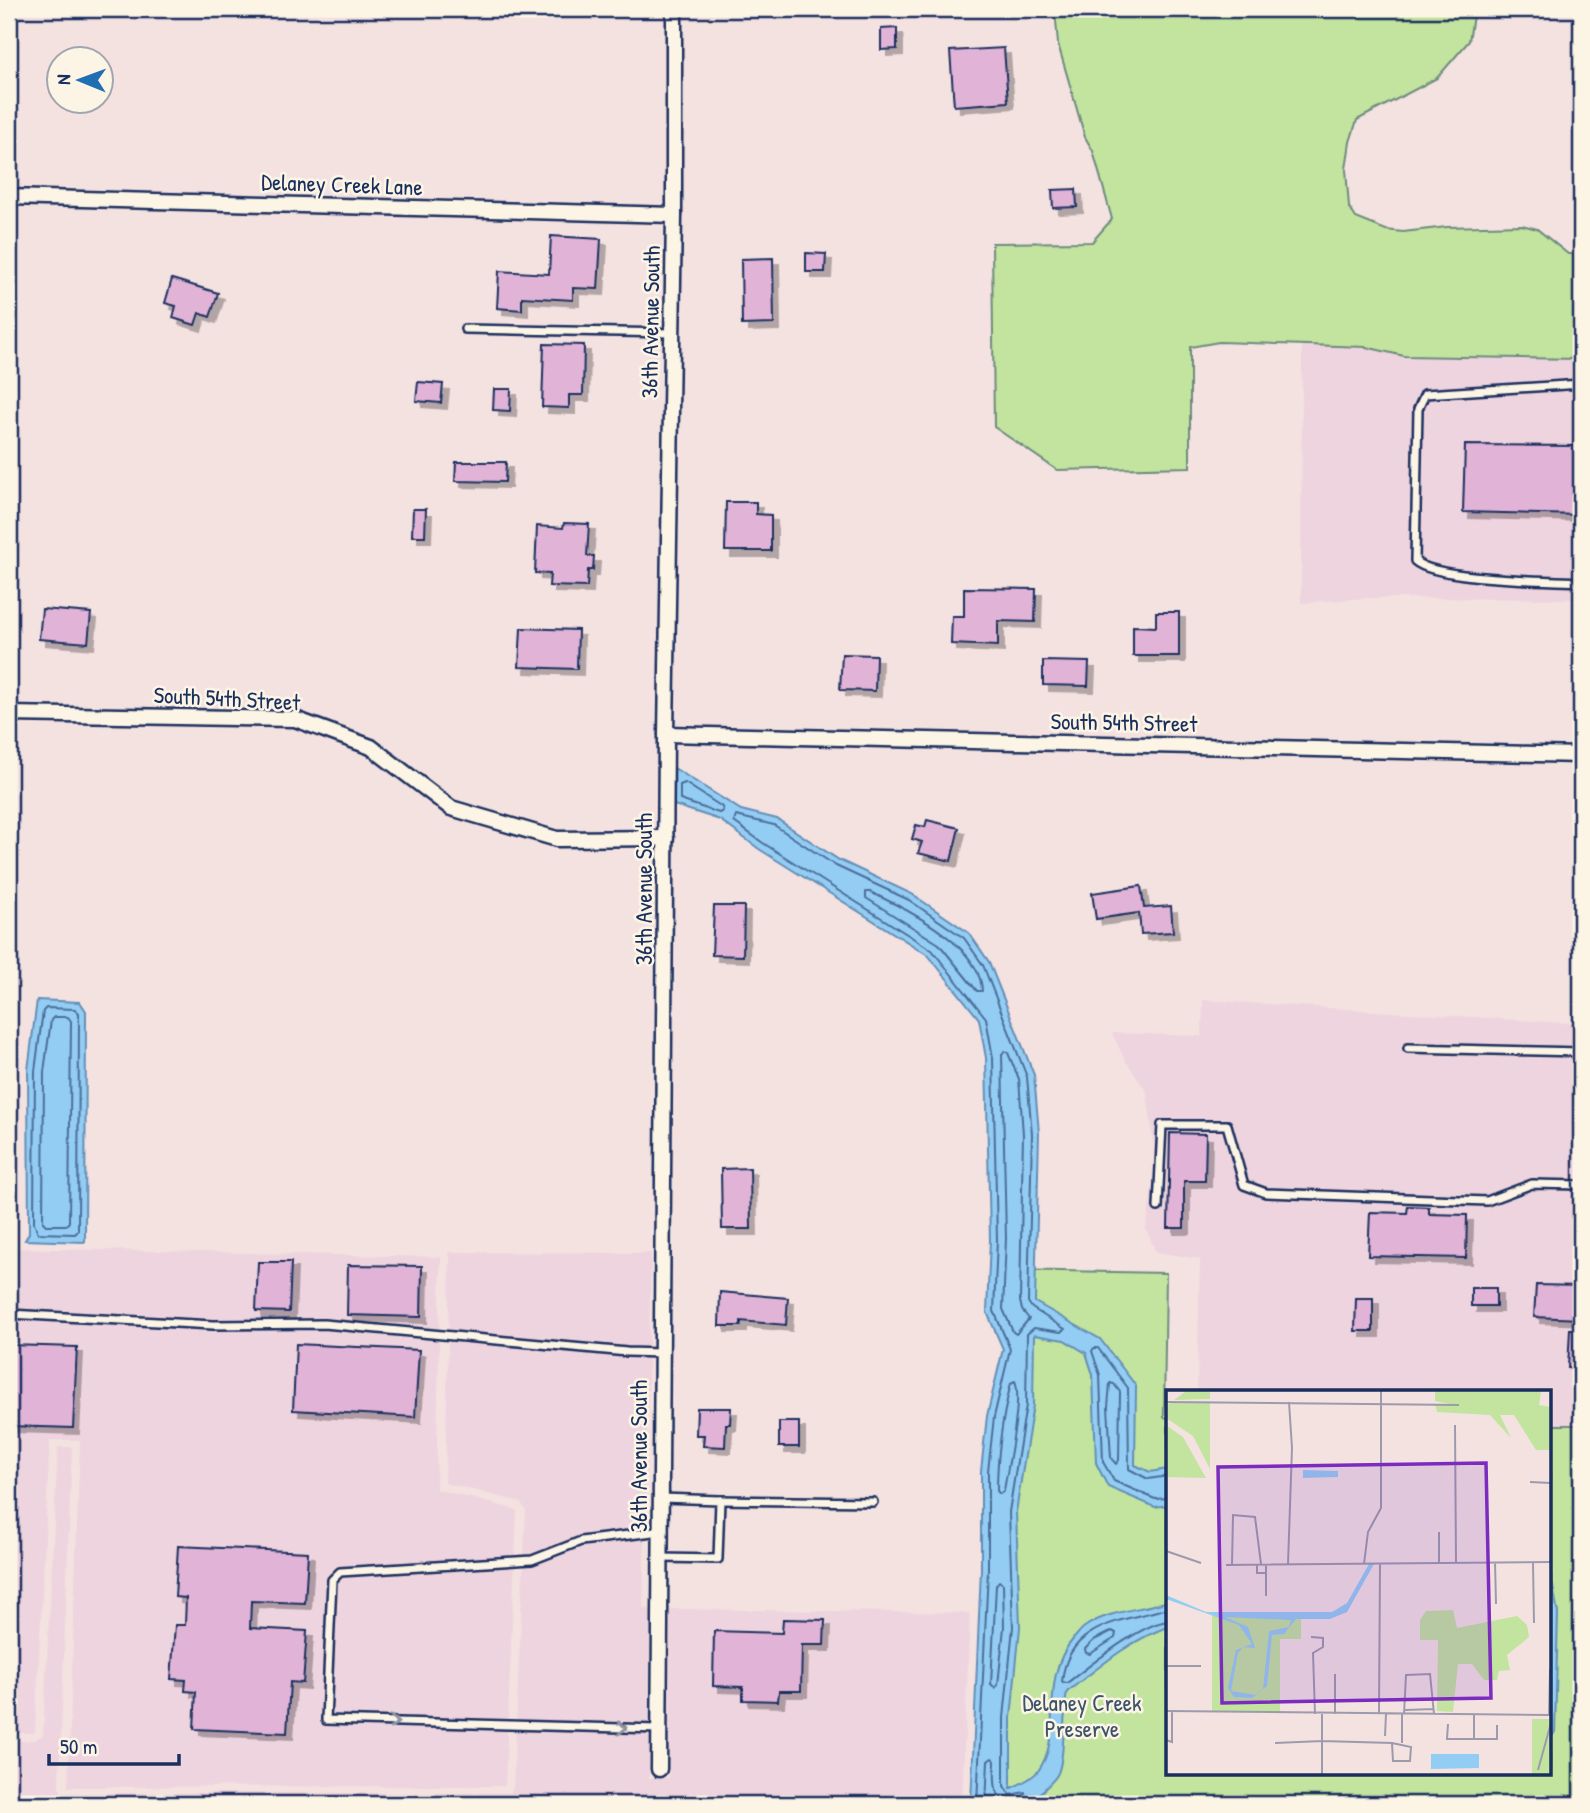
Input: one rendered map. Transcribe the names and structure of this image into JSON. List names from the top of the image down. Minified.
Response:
{"streets":{"street":["Delaney Creek Lane","36th Avenue South","South 54th Street"]},"crossings":[["Delaney Creek Lane","36th Avenue South"],["36th Avenue South","South 54th Street"]],"parks":["Delaney Creek Preserve"],"scale_bar":"50 m","north":"left"}
